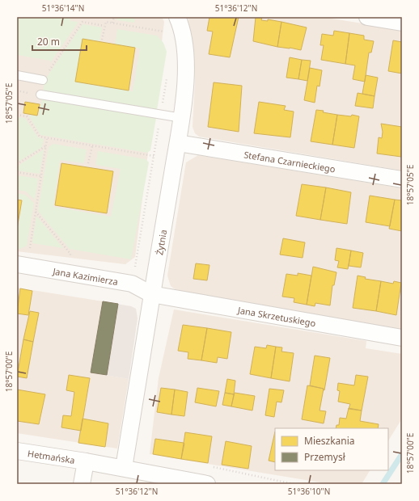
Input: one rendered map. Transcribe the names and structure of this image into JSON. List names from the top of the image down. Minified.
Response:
{"streets":{"street":["Stefana Czarnieckiego","Żytnia","Jana Kazimierza","Jana Skrzetuskiego","Hetmańska"]},"crossings":[["Stefana Czarnieckiego","Żytnia"],["Żytnia","Jana Kazimierza"],["Żytnia","Jana Skrzetuskiego"],["Żytnia","Hetmańska"],["Jana Kazimierza","Jana Skrzetuskiego"]],"legend":["Mieszkania","Przemysł"],"scale_bar":"20 m","coordinates":["51°36'14\"N","51°36'12\"N","18°57'05\"E","18°57'00\"E","51°36'10\"N"]}
